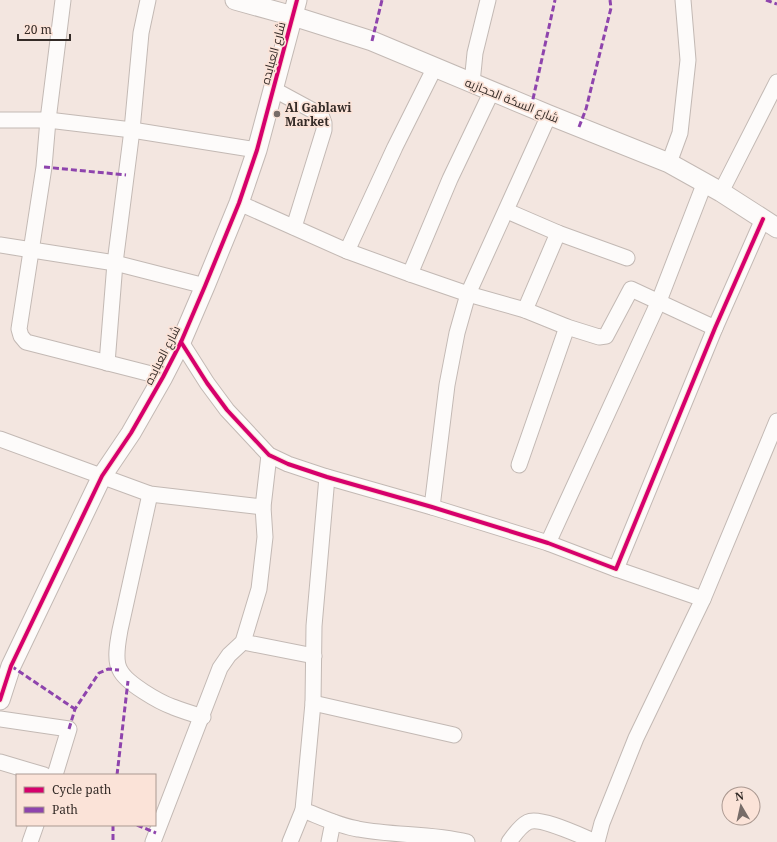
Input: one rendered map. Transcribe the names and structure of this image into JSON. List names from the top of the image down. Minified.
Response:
{"streets":{"street":["شارع العبابده","شارع السكة الحجازيه"]},"crossings":[["شارع العبابده","شارع السكة الحجازيه"]],"places":["Al Gablawi Market"],"legend":["Cycle path","Path"],"scale_bar":"20 m","north":"top"}
